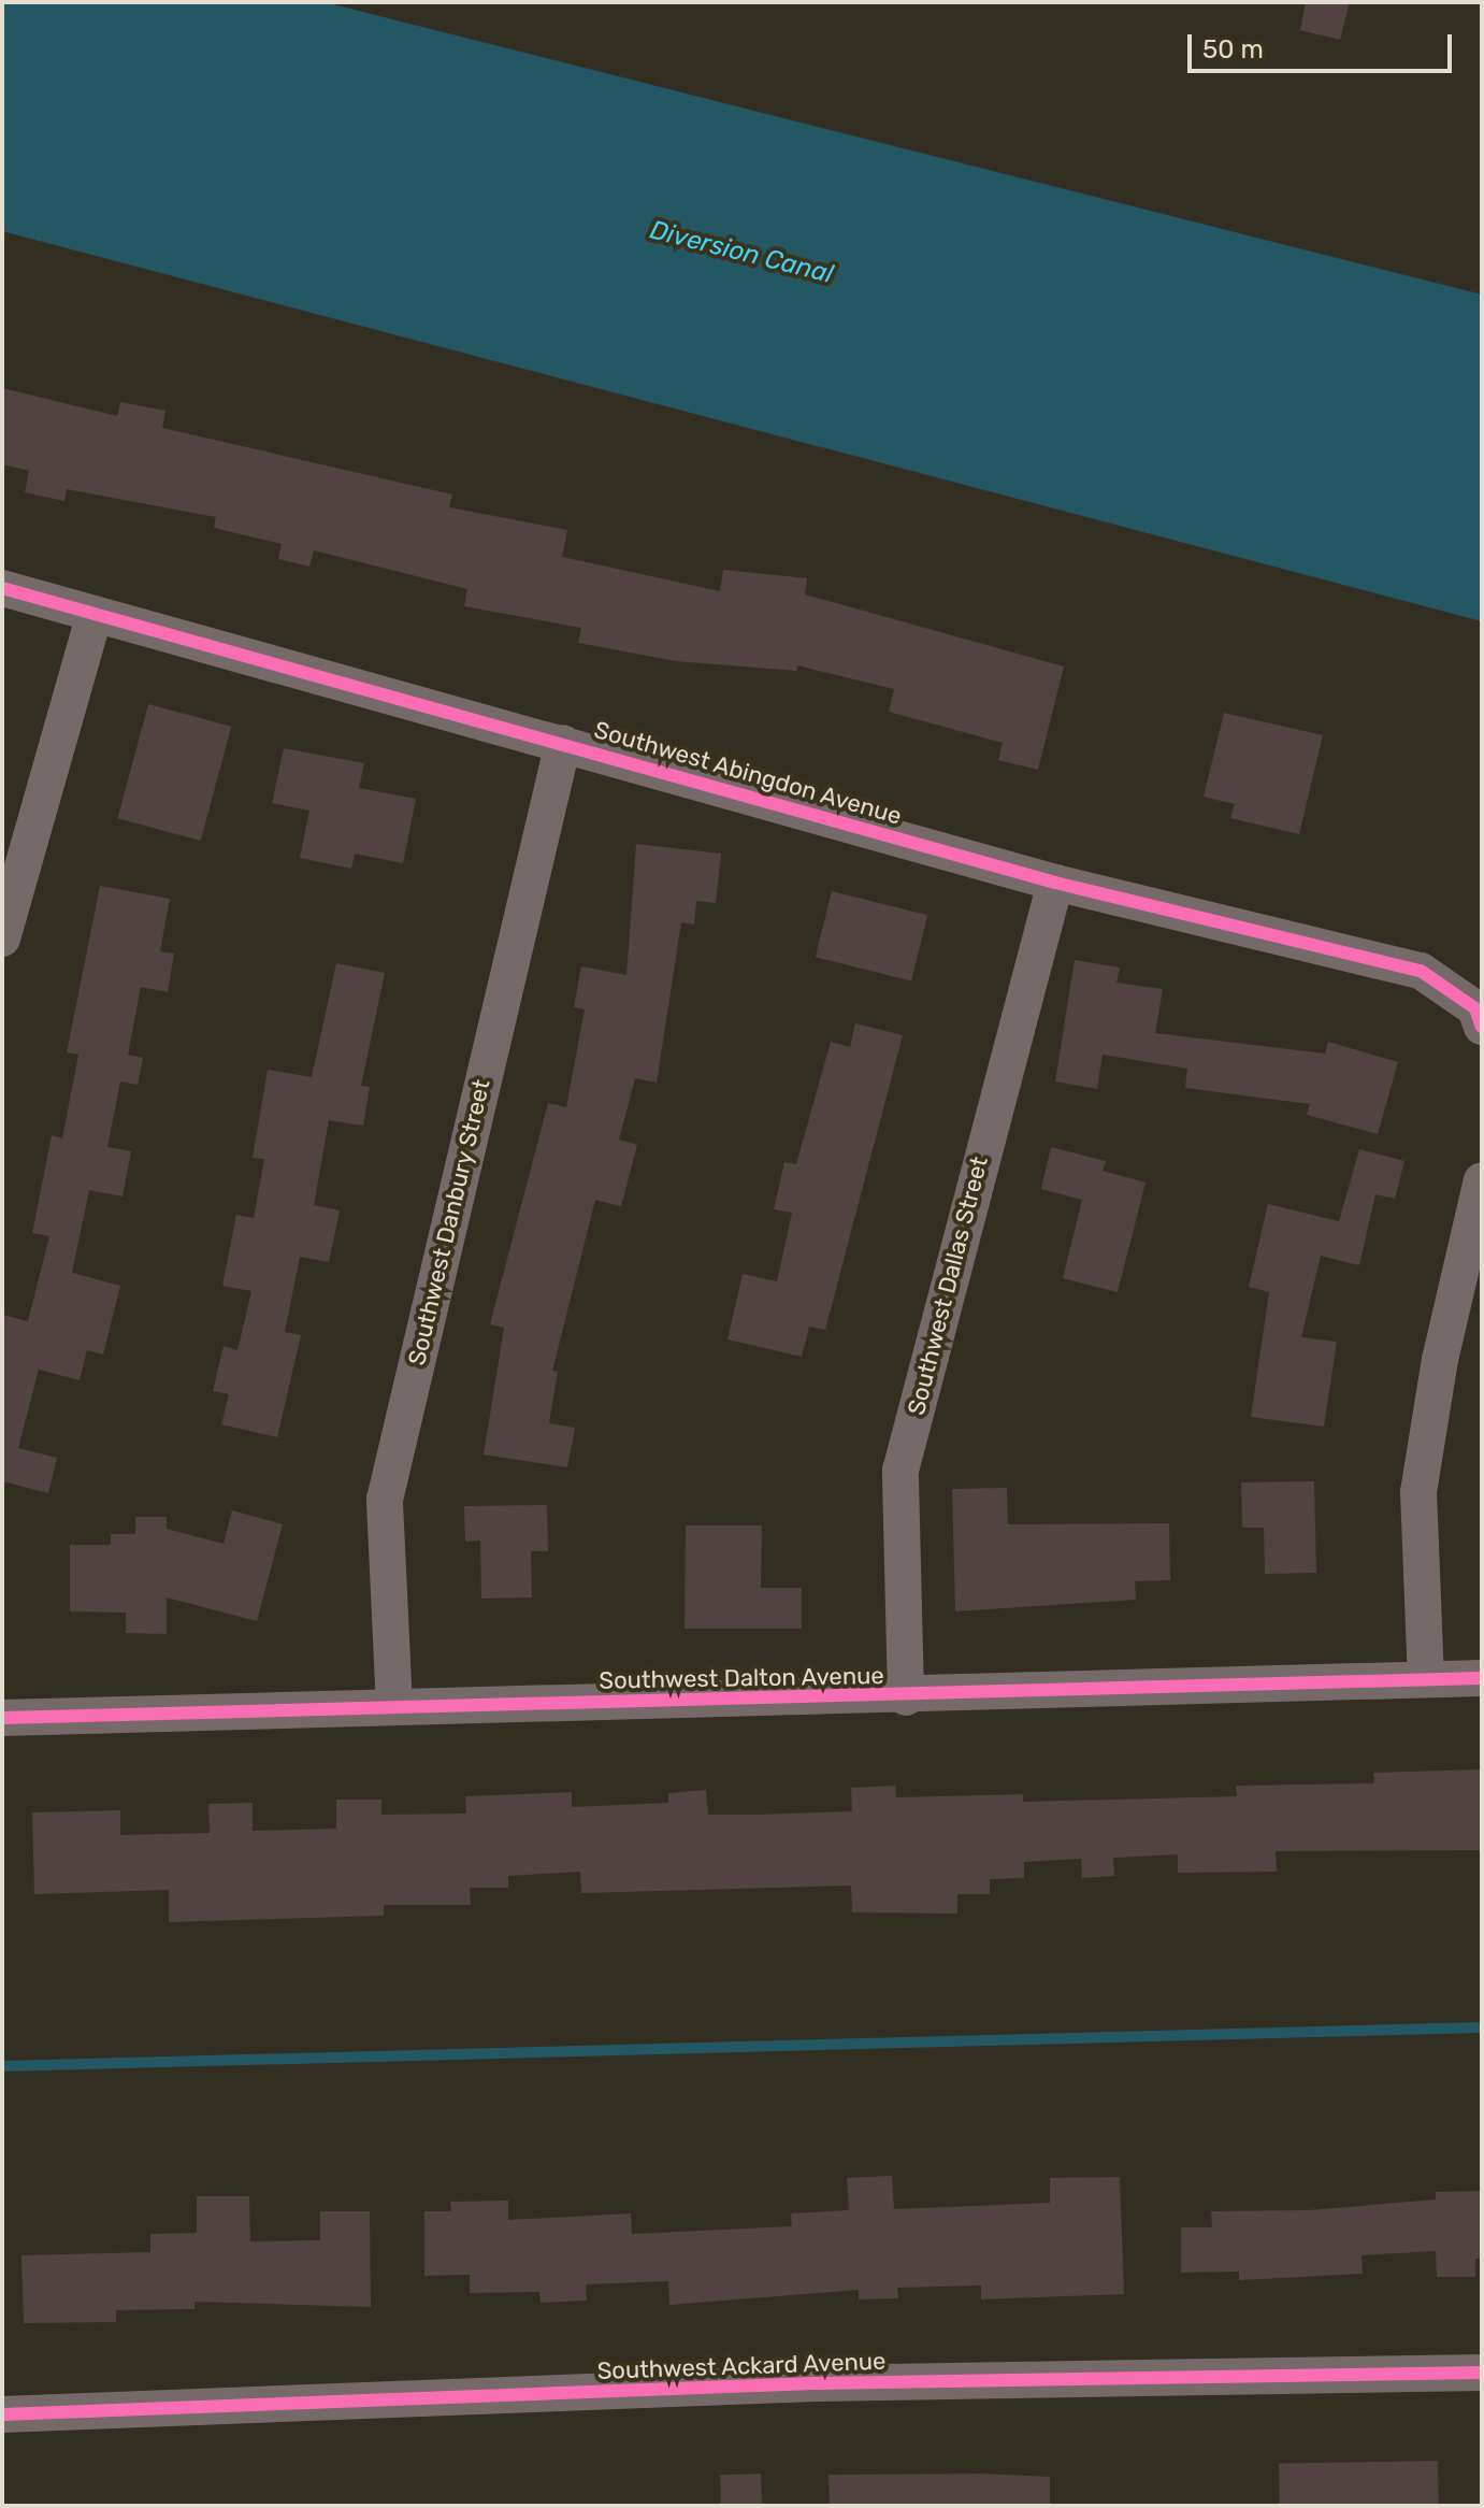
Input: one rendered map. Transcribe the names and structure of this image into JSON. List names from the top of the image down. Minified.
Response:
{"streets":{"street":["Southwest Abingdon Avenue","Southwest Danbury Street","Southwest Dallas Street","Southwest Dalton Avenue","Southwest Ackard Avenue"]},"crossings":[["Southwest Abingdon Avenue","Southwest Danbury Street"],["Southwest Abingdon Avenue","Southwest Dallas Street"],["Southwest Danbury Street","Southwest Dalton Avenue"],["Southwest Dallas Street","Southwest Dalton Avenue"]],"water":["Diversion Canal"],"scale_bar":"50 m"}
